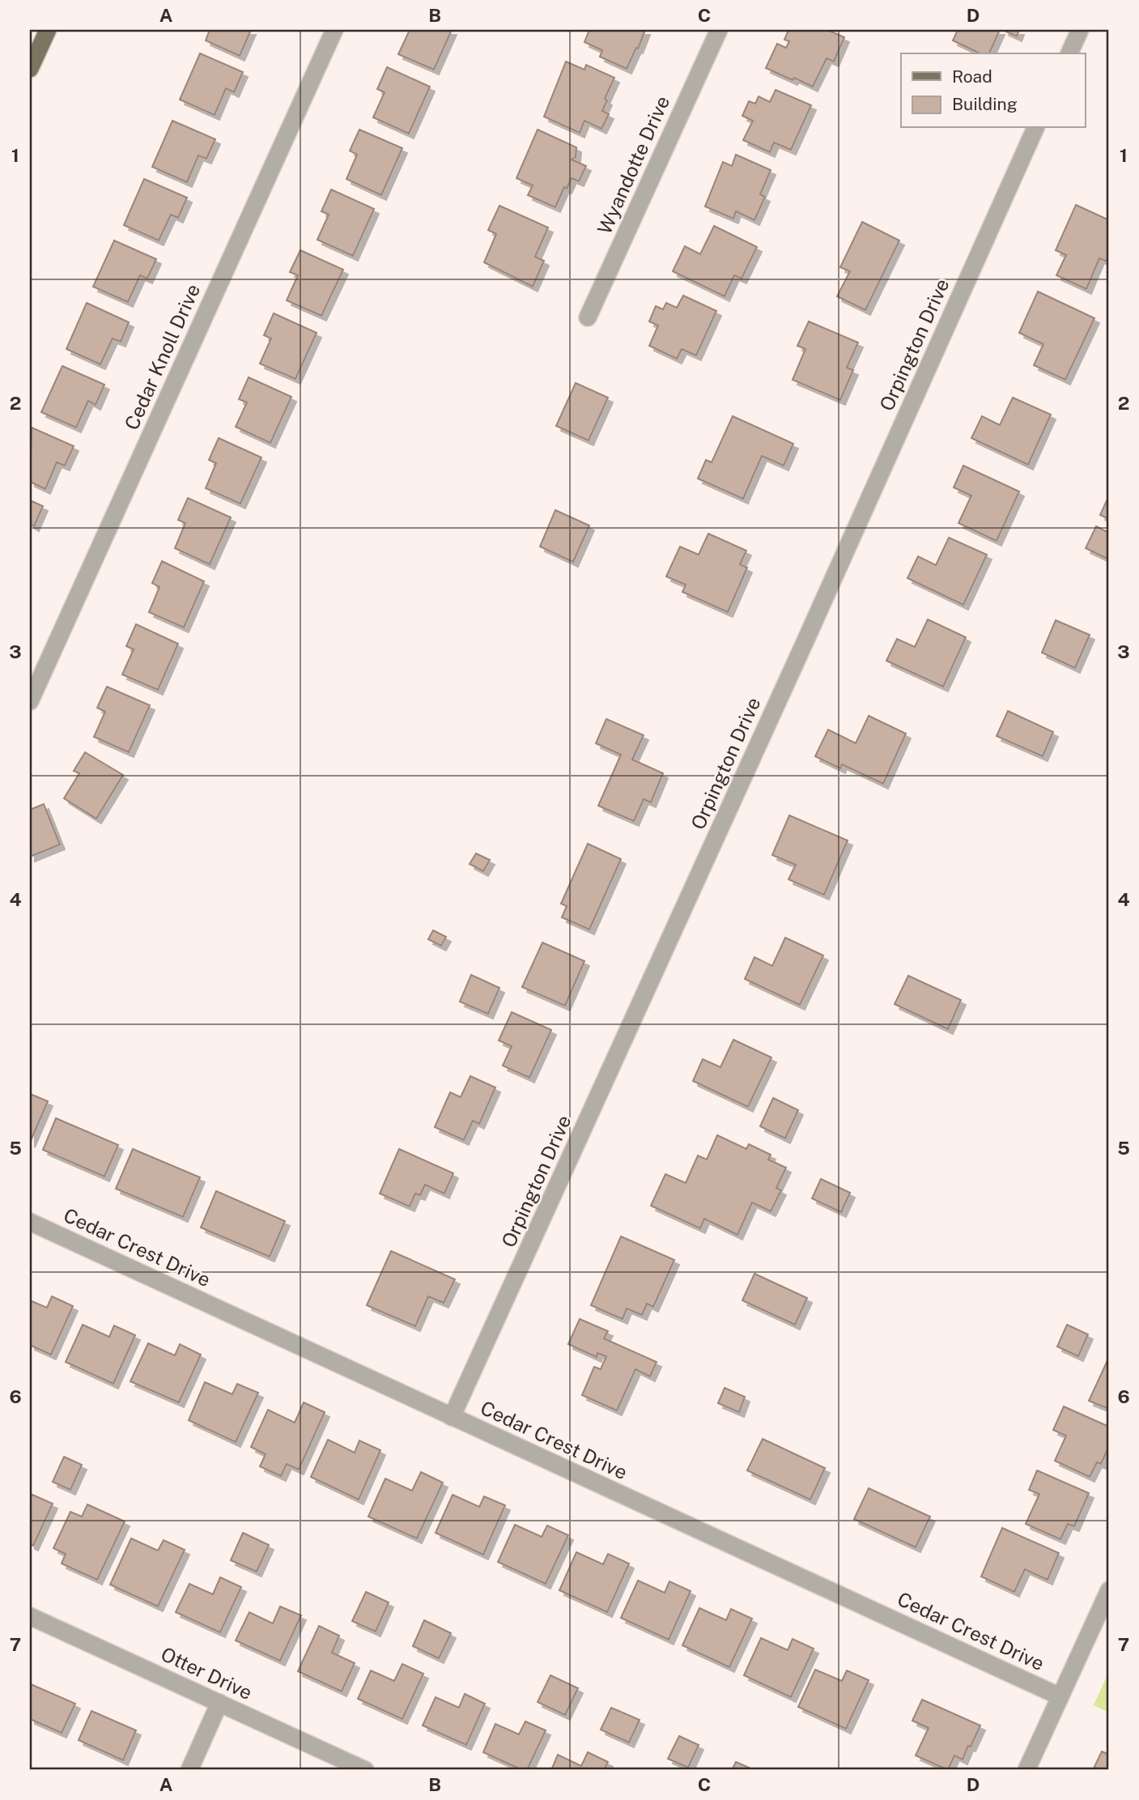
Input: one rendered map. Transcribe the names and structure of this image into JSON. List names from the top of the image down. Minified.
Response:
{"streets":{"street":["Wyandotte Drive","Orpington Drive","Cedar Knoll Drive","Cedar Crest Drive","Otter Drive"]},"crossings":[["Orpington Drive","Cedar Crest Drive"]],"legend":["Road","Building"],"grid":{"columns":["A","B","C","D"],"rows":["1","2","3","4","5","6","7"]}}
